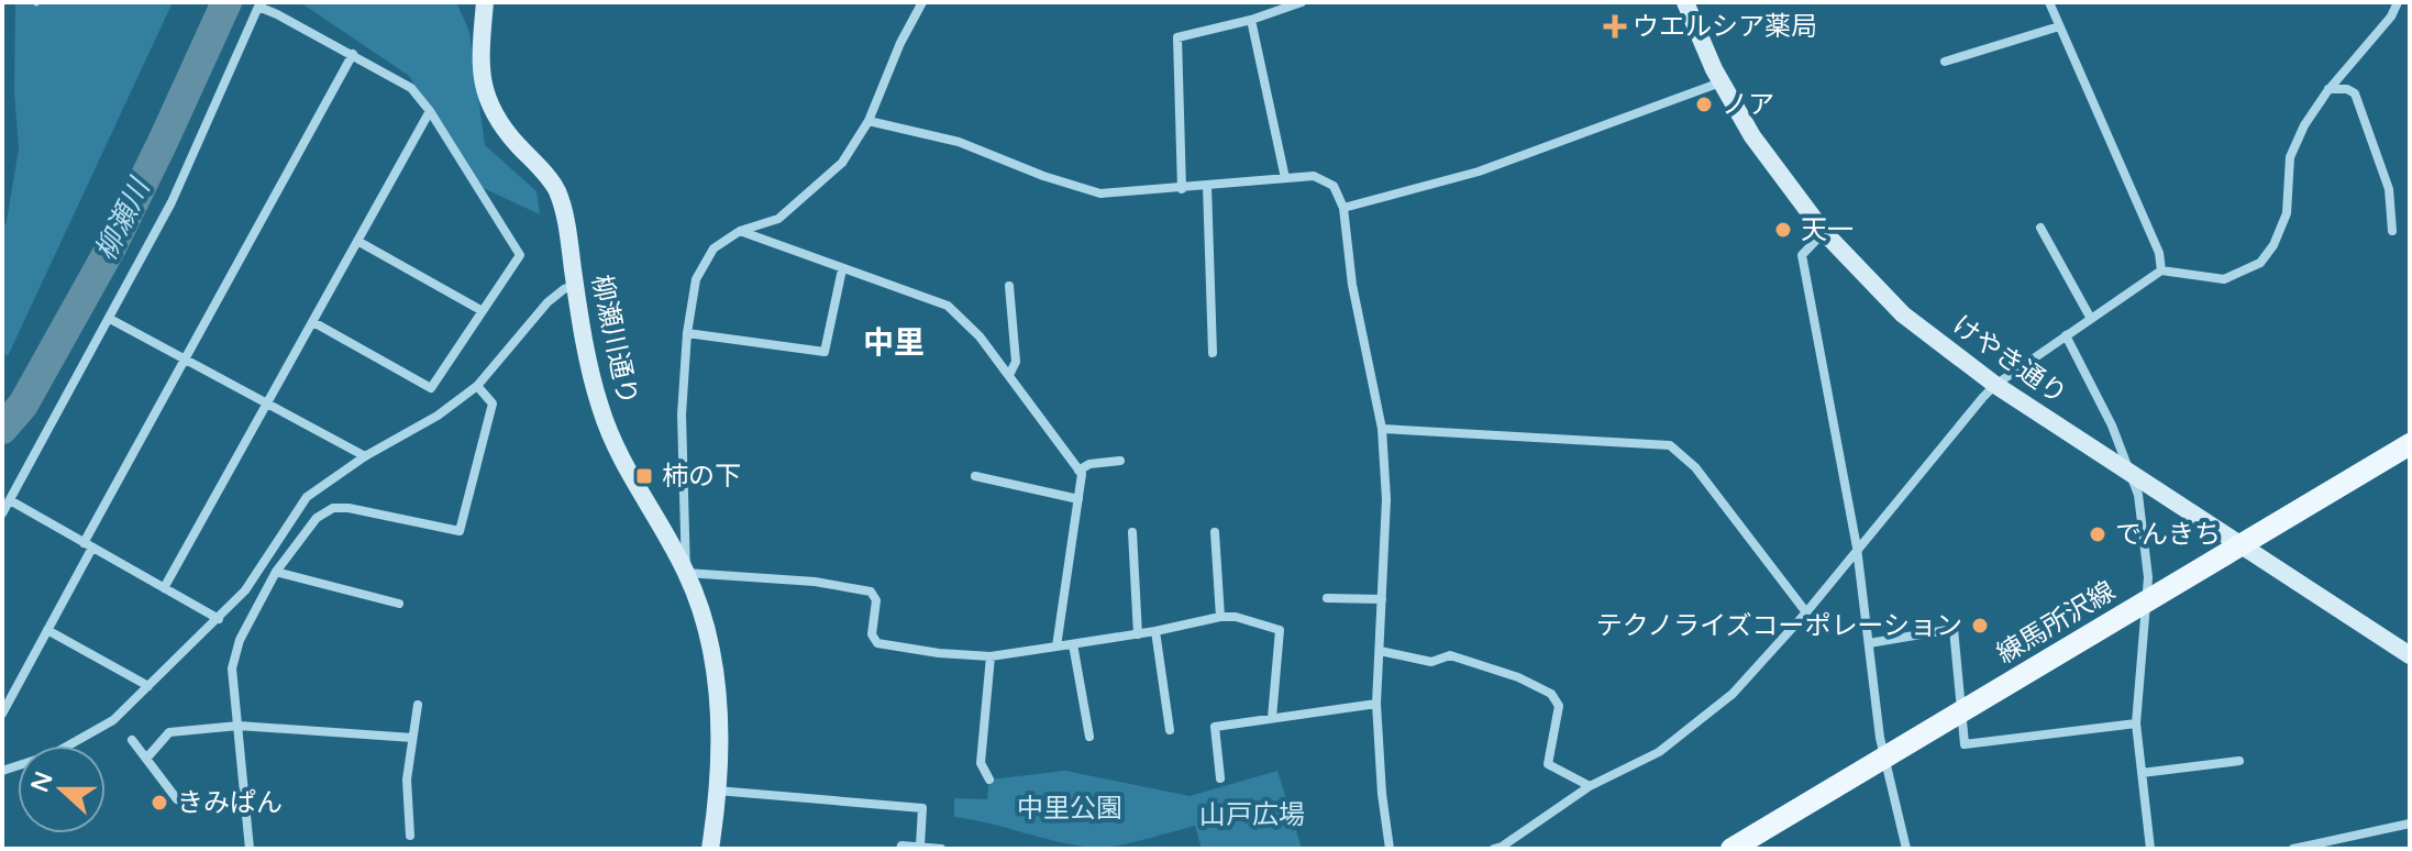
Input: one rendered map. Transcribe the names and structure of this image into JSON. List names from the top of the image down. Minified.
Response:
{"streets":{"main road":["練馬所沢線"],"street":["柳瀬川通り","けやき通り"]},"crossings":[["けやき通り","練馬所沢線"]],"districts":["中里"],"water":["柳瀬川"],"parks":["中里公園","山戸広場"],"places":{"health":["ウエルシア薬局"],"other":["ノア","天一","でんきち","テクノライズコーポレーション","きみぱん"],"transit":["柿の下"]},"north":"left"}
